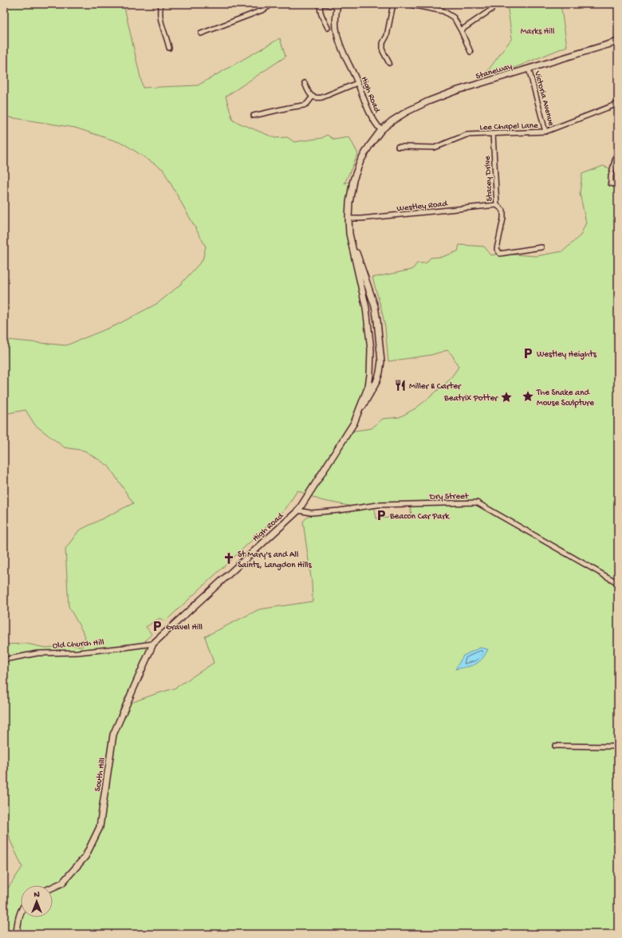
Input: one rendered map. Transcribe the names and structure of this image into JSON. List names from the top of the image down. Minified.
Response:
{"streets":{"main road":["Staneway","High Road","South Hill"],"street":["Victoria Avenue","Lee Chapel Lane","Stacey Drive","Westley Road","Dry Street","Old Church Hill"]},"crossings":[["Staneway","High Road"],["Staneway","Victoria Avenue"],["High Road","Westley Road"],["High Road","Dry Street"],["High Road","Old Church Hill"],["High Road","South Hill"],["Victoria Avenue","Lee Chapel Lane"],["Lee Chapel Lane","Stacey Drive"],["Stacey Drive","Westley Road"],["Old Church Hill","South Hill"]],"parks":["Marks Hill"],"places":{"parking":["Westley Heights","Beacon Car Park","Gravel Hill"],"restaurant":["Miller & Carter"],"place":["The Snake and Mouse Sculpture","Beatrix Potter"],"church":["St Mary's and All Saints, Langdon Hills"]},"north":"top"}
